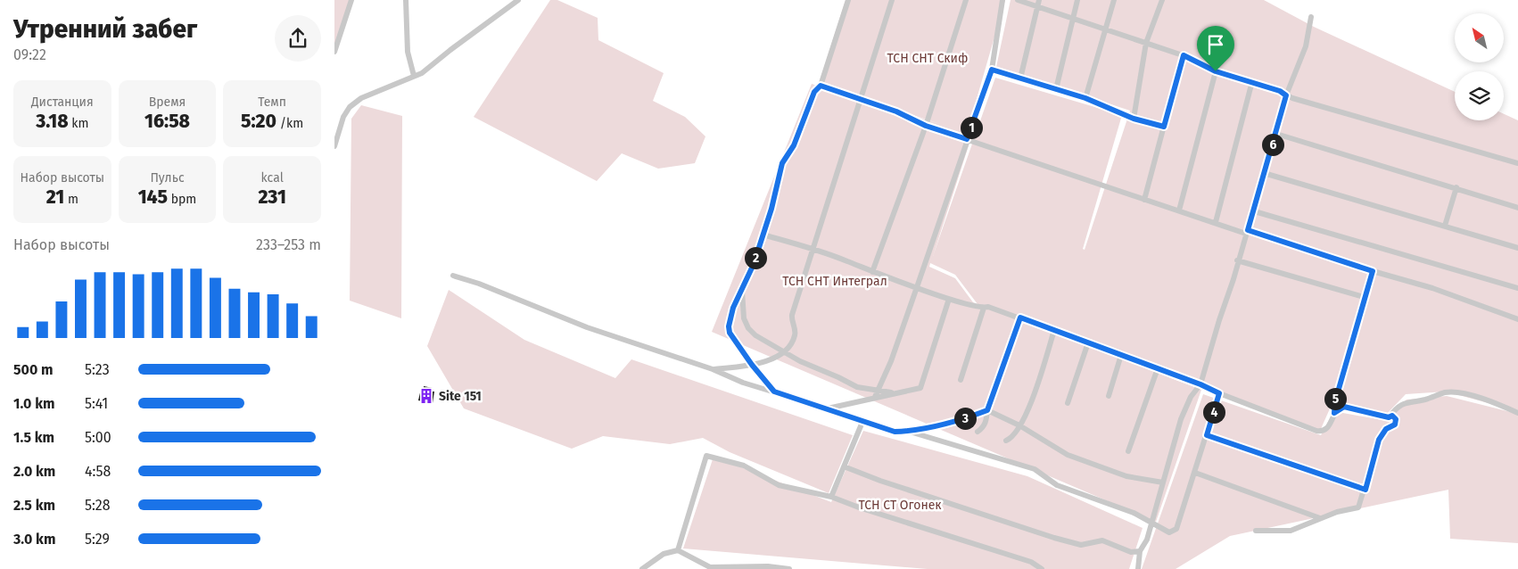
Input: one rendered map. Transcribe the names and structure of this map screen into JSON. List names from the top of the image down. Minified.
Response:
{"parks":["ТСН СНТ Скиф","ТСН СНТ Интеграл","ТСН СТ Огонек"],"places":{"building":["Site 151"]},"north":"top left","page":{"heading":["Утренний забег","09:22"],"stats":[["Дистанция","3.18 km"],["Время","16:58"],["Темп","5:20 /km"],["Набор высоты","21 m"],["Пульс","145 bpm"],["kcal","231"]],"pins":["1","6","2","5","4","3"],"chart":["Набор высоты","233–253 m"],"list":[{"name":"500 m","note":"5:23"},{"name":"1.0 km","note":"5:41"},{"name":"1.5 km","note":"5:00"},{"name":"2.0 km","note":"4:58"},{"name":"2.5 km","note":"5:28"},{"name":"3.0 km","note":"5:29"}]}}
